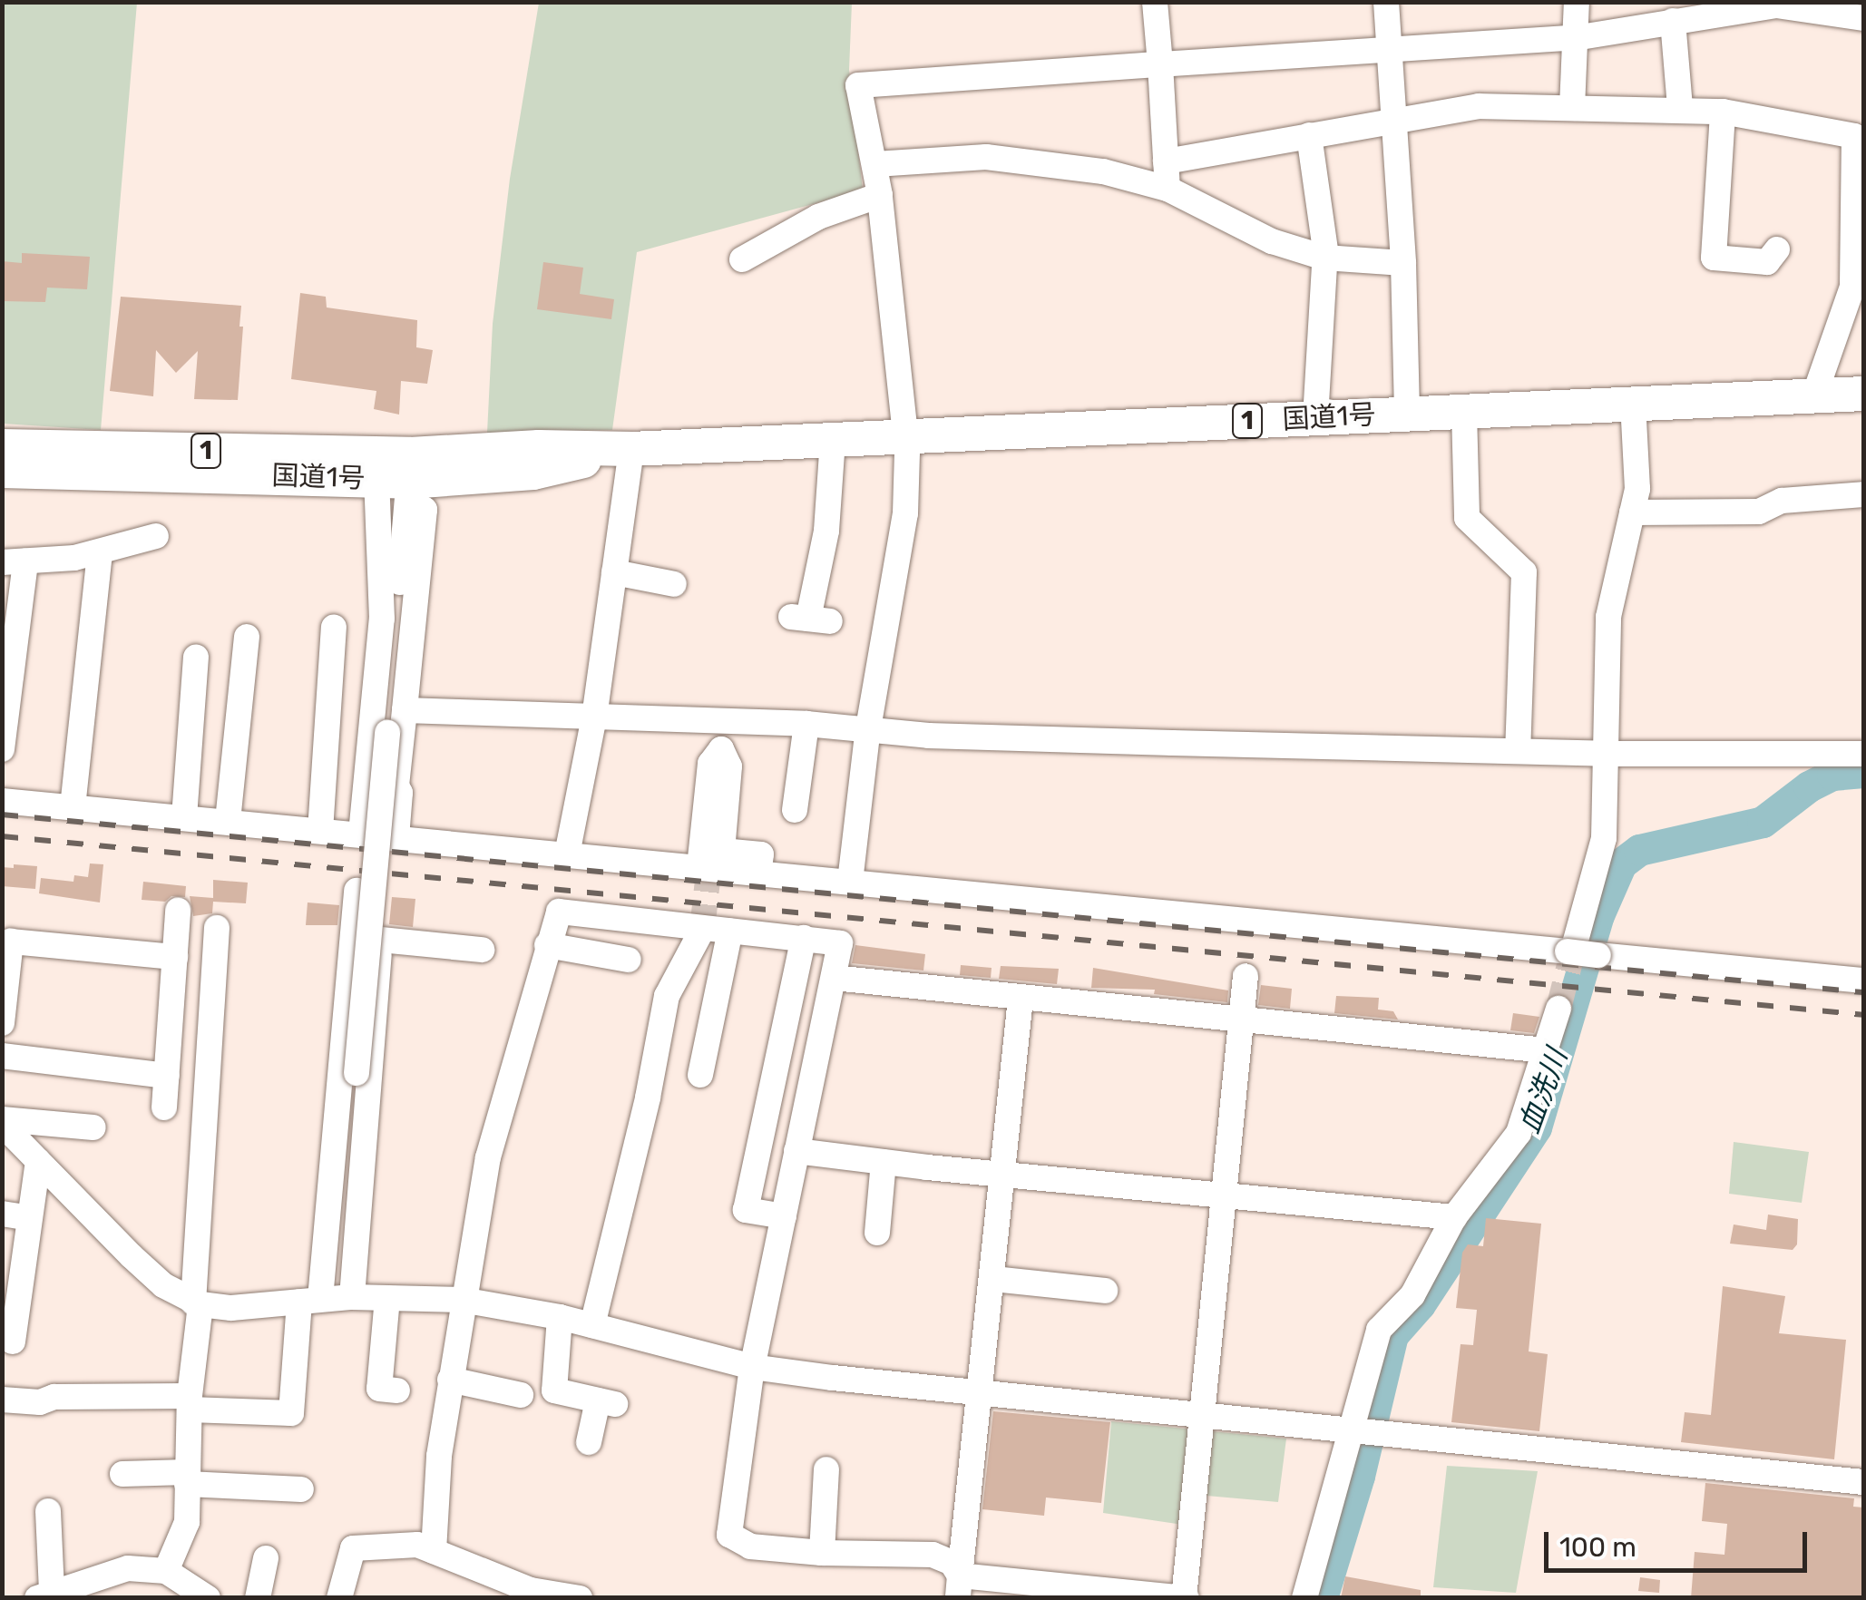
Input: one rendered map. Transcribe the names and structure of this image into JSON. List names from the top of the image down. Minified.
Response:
{"streets":{"highway":["国道1号","1"]},"water":["血洗川"],"scale_bar":"100 m"}
